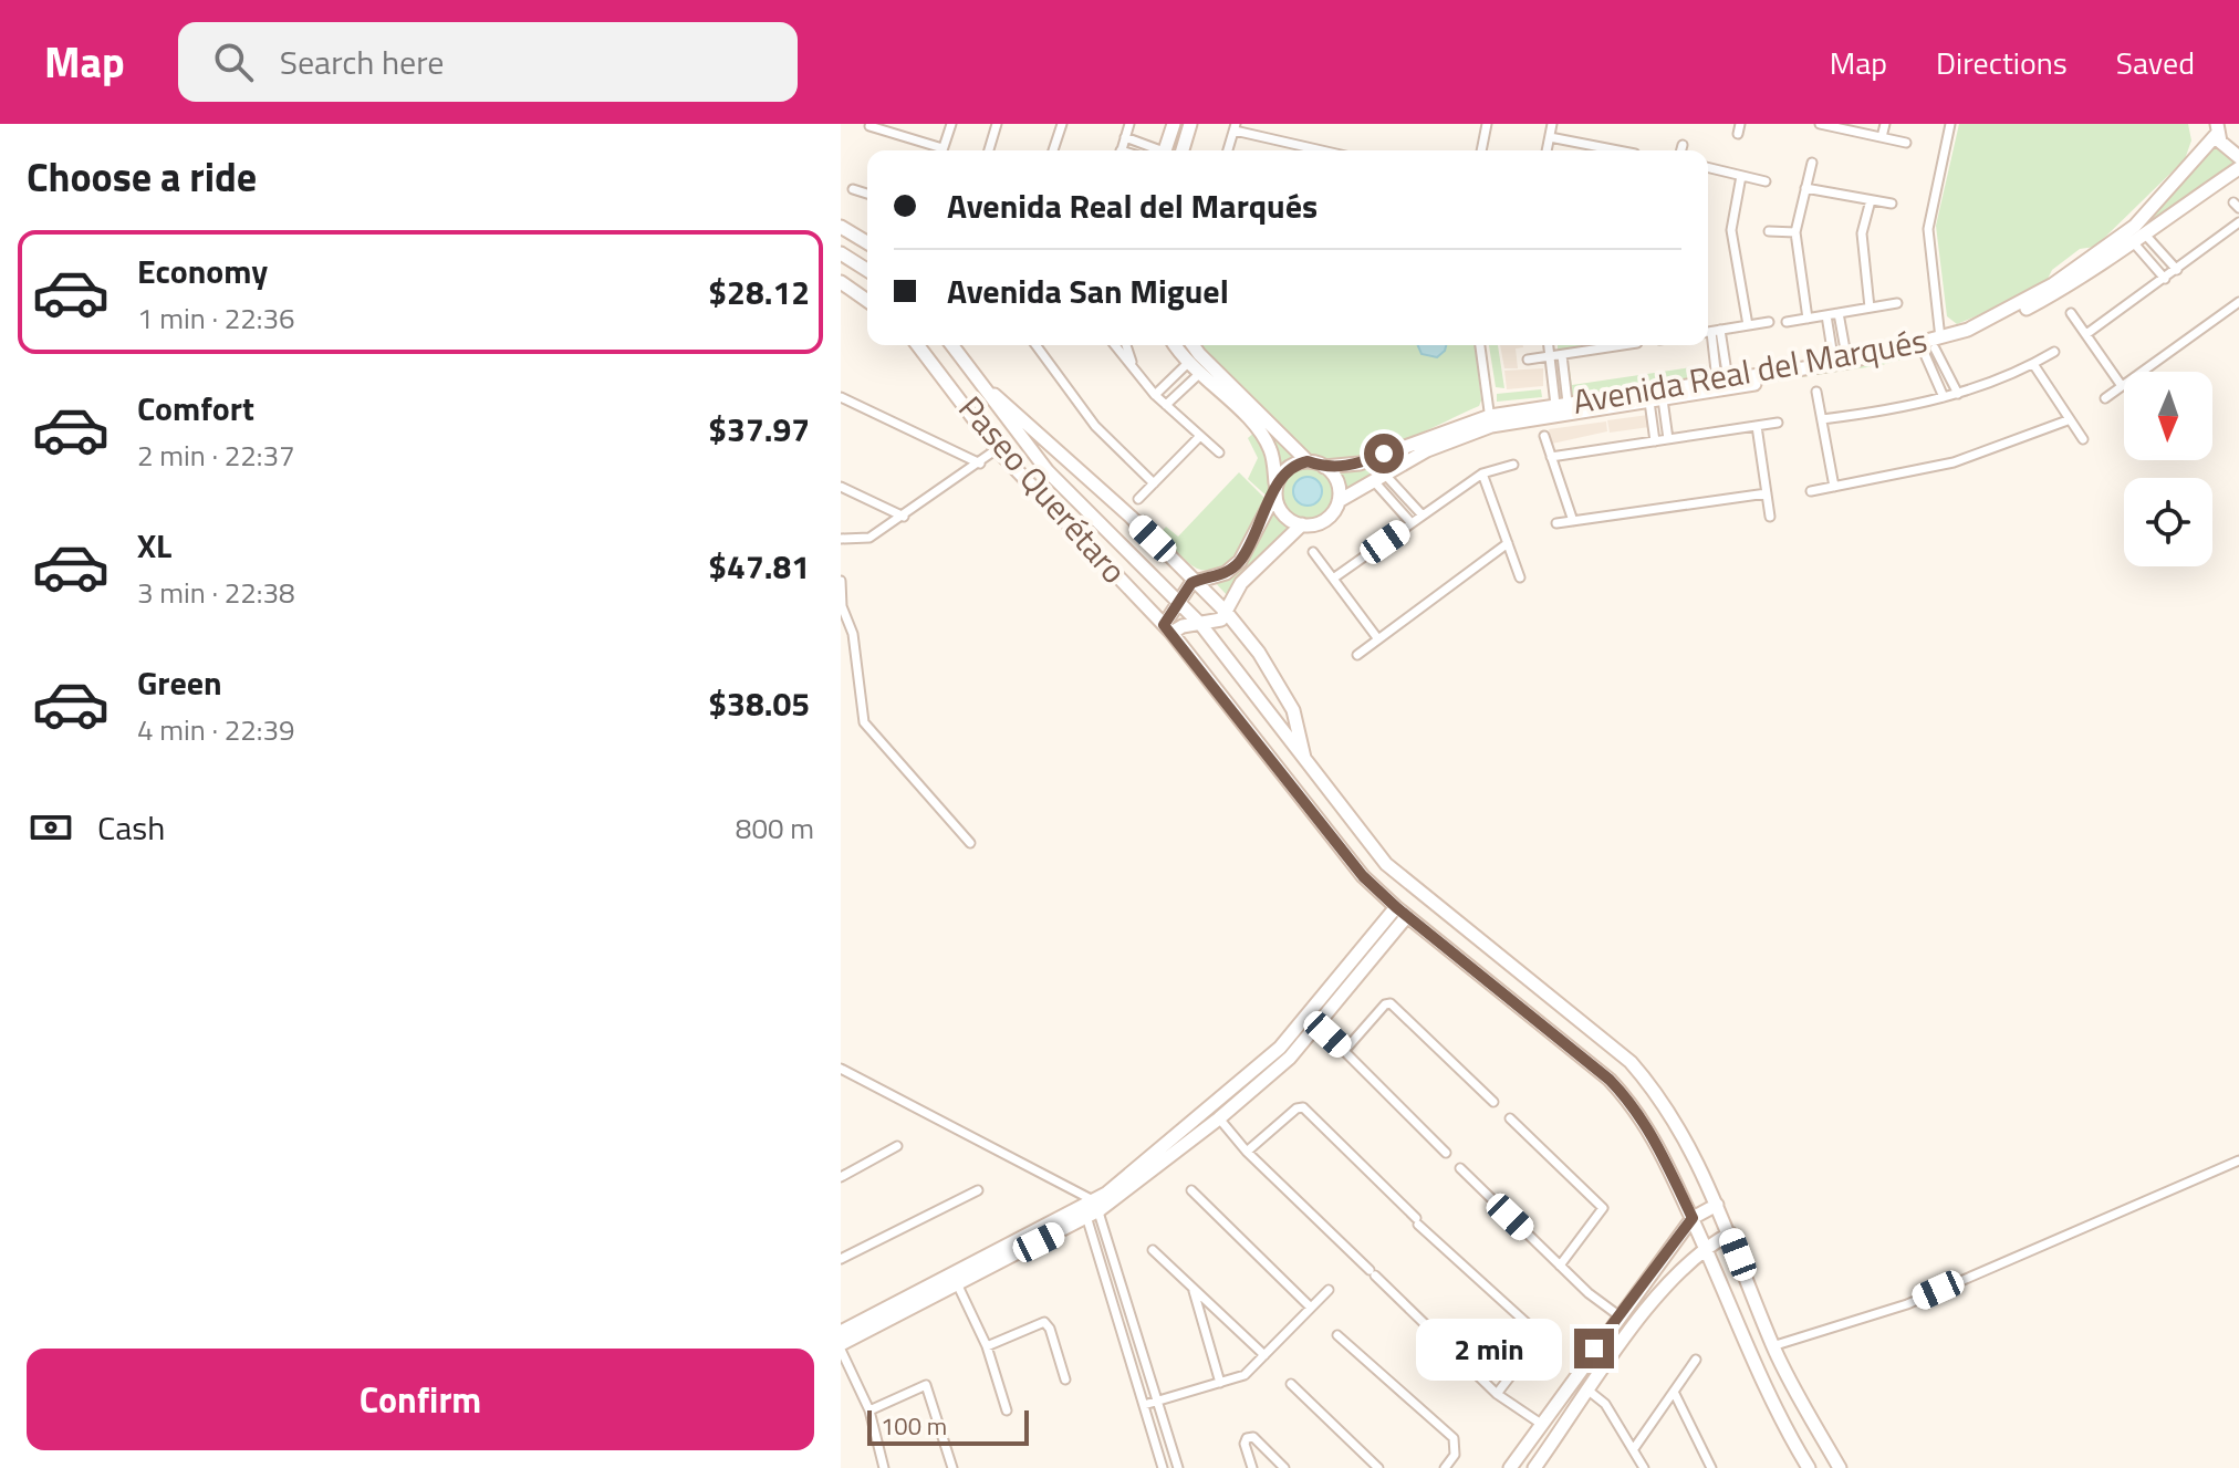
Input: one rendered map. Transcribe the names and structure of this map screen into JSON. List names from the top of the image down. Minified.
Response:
{"streets":{"street":["Avenida Real del Marqués","Paseo Querétaro"]},"scale_bar":"100 m","north":"bottom","page":{"header":"Map","search":"Search here","nav":["Map","Directions","Saved"],"heading":"Choose a ride","banner":["Avenida Real del Marqués","Avenida San Miguel"],"list":[{"name":"Economy","note":"1 min · 22:36","value":"$28.12"},{"name":"Comfort","note":"2 min · 22:37","value":"$37.97"},{"name":"XL","note":"3 min · 22:38","value":"$47.81"},{"name":"Green","note":"4 min · 22:39","value":"$38.05"}],"pay":["Cash","800 m"],"bubble":"2 min","buttons":"Confirm","scale":"100 m"}}
